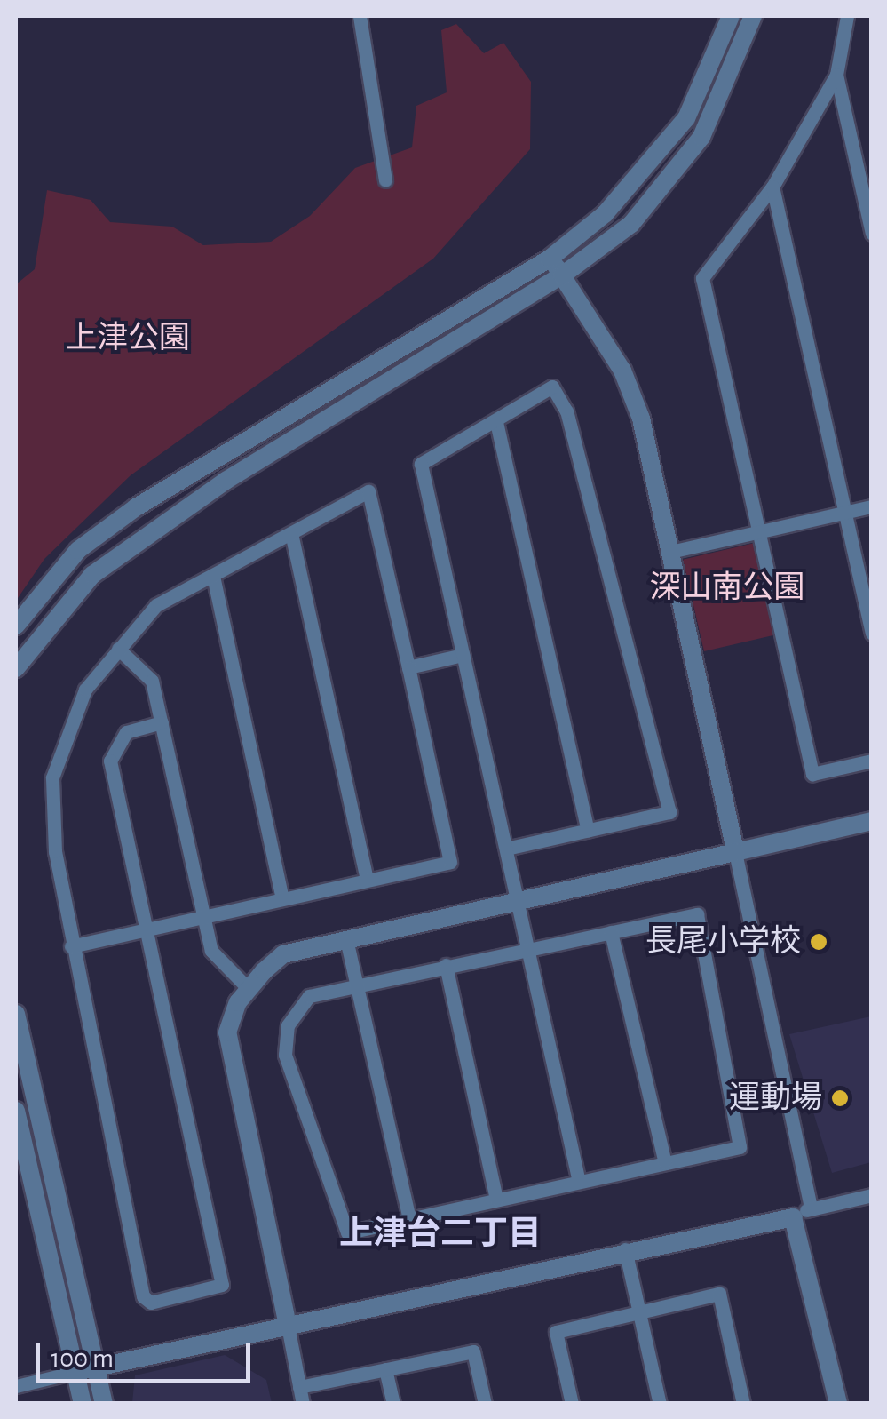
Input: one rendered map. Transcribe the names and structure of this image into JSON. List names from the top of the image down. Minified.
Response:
{"districts":["上津台二丁目"],"parks":["上津公園","深山南公園"],"places":["長尾小学校","運動場"],"scale_bar":"100 m"}
